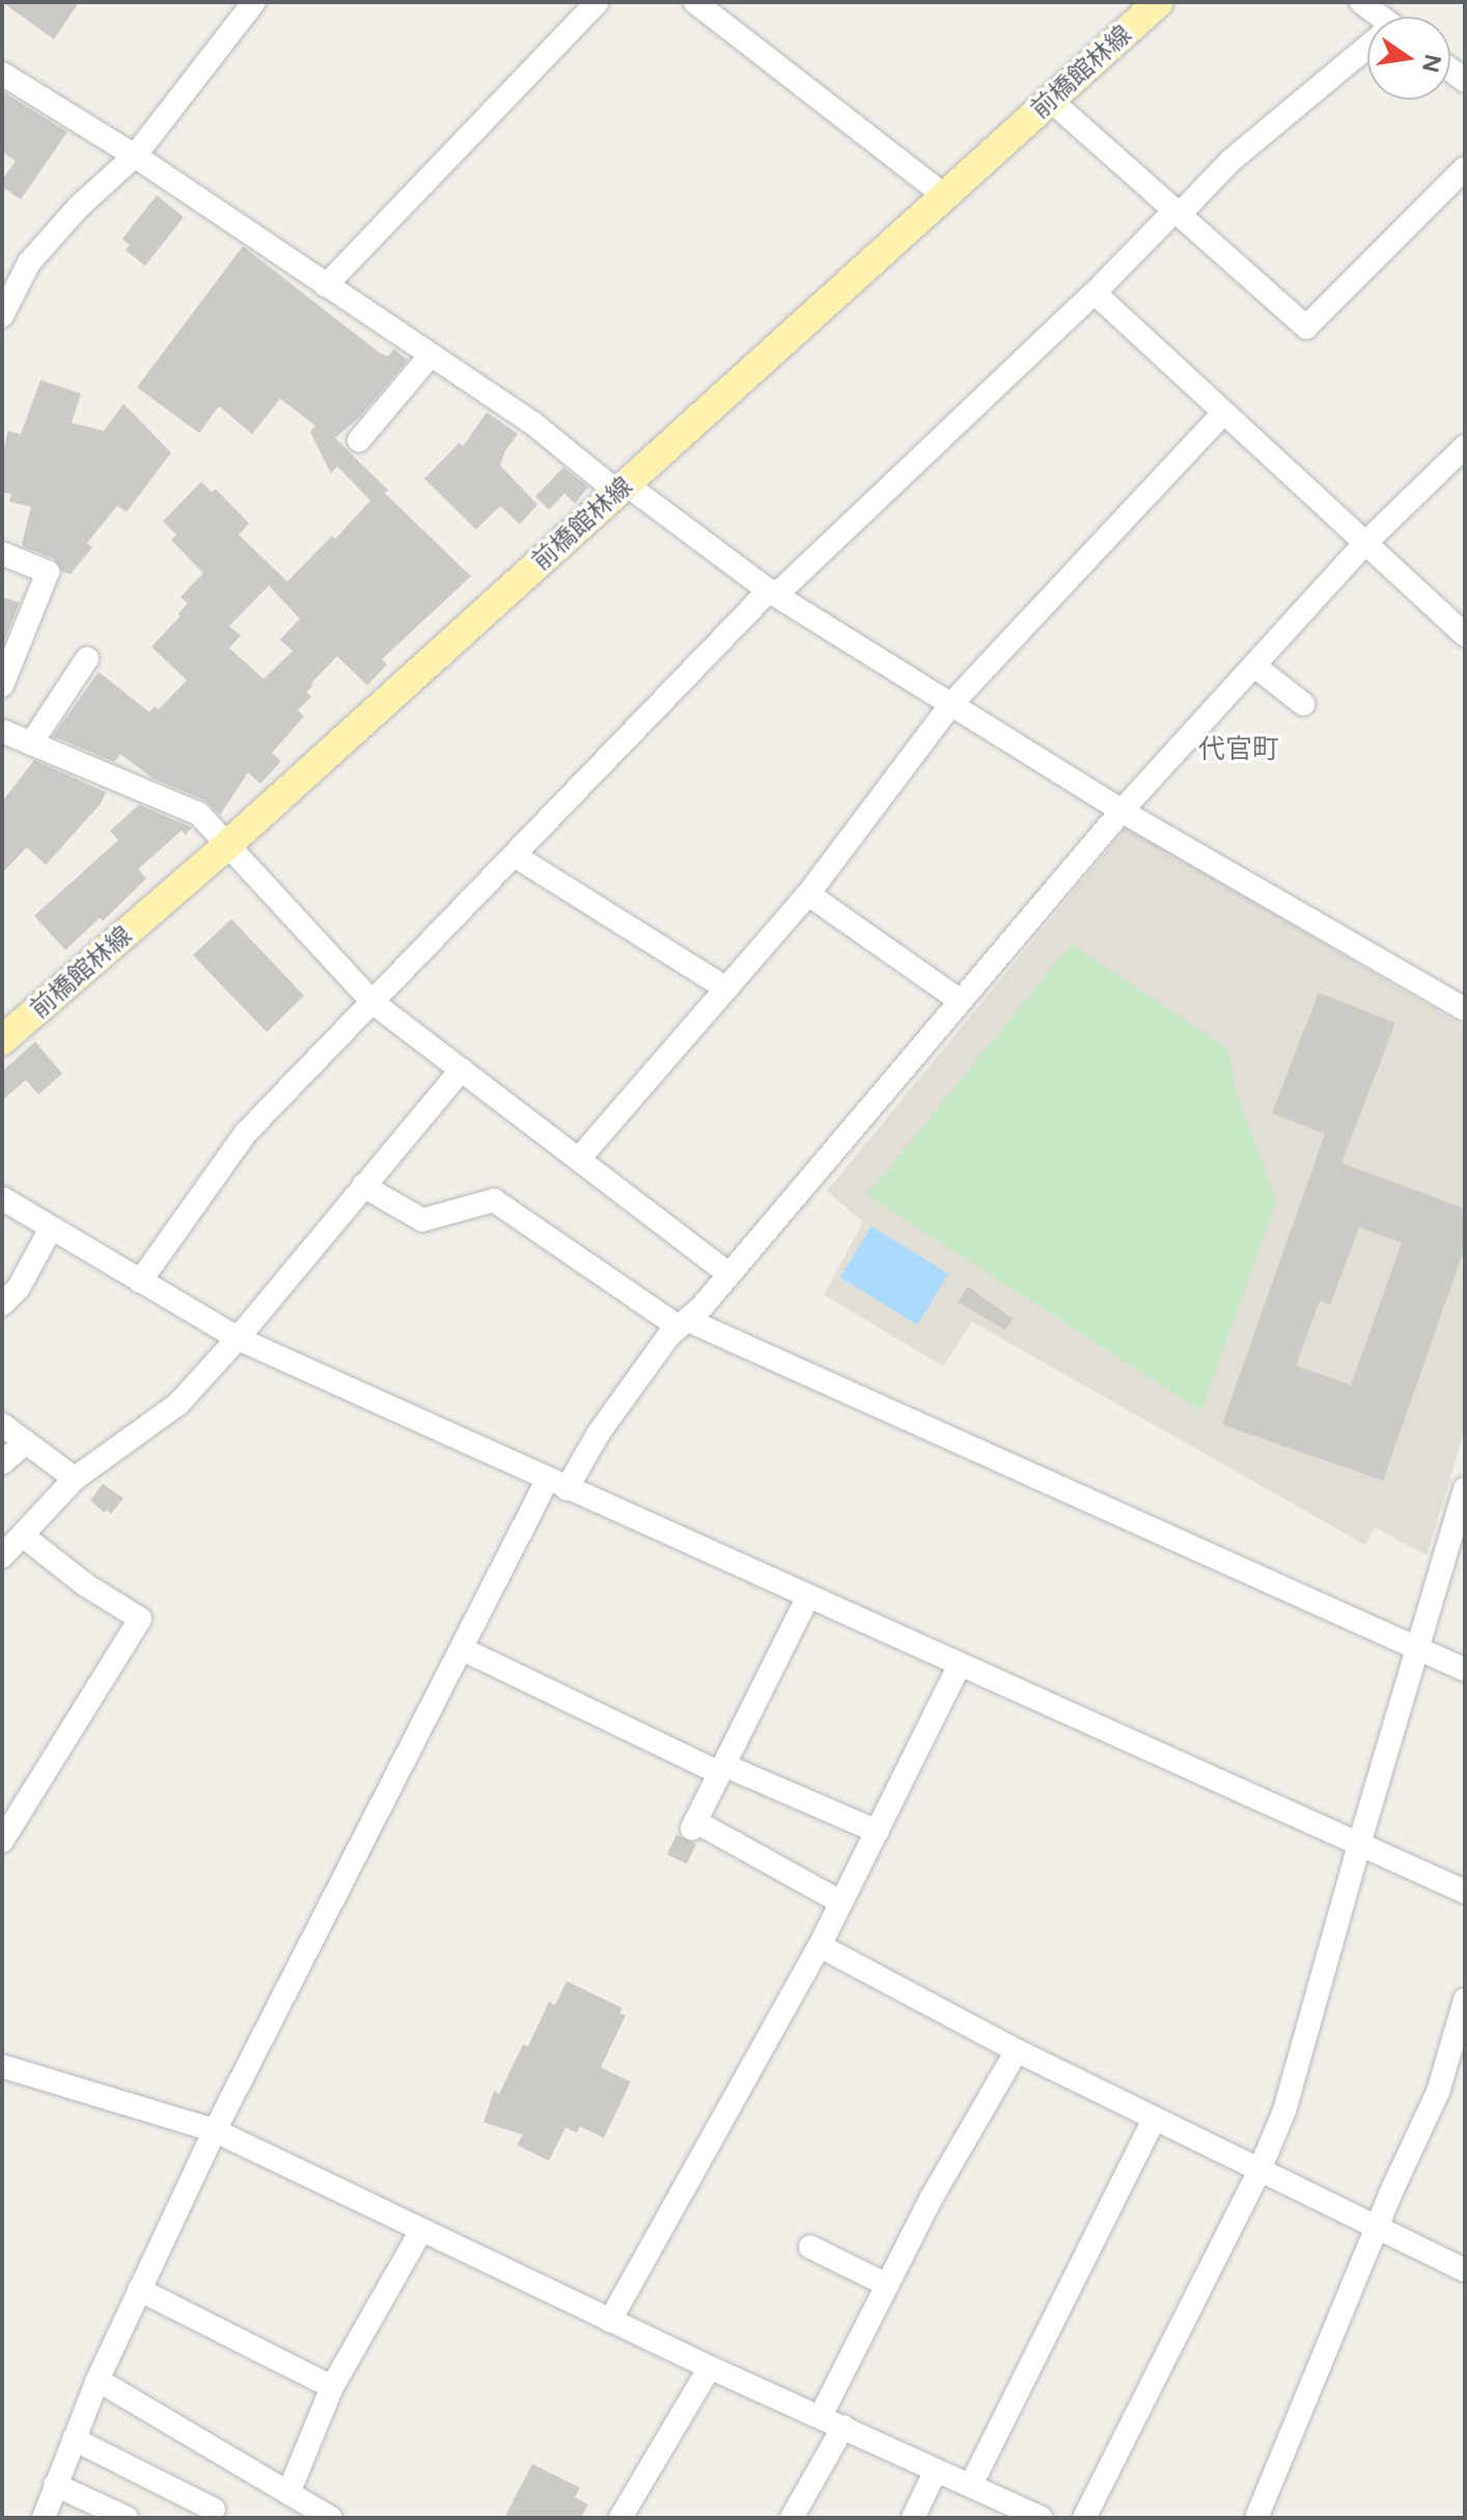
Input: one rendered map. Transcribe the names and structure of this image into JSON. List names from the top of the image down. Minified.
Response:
{"streets":{"main road":["前橋館林線"]},"districts":["代官町"],"north":"right"}
